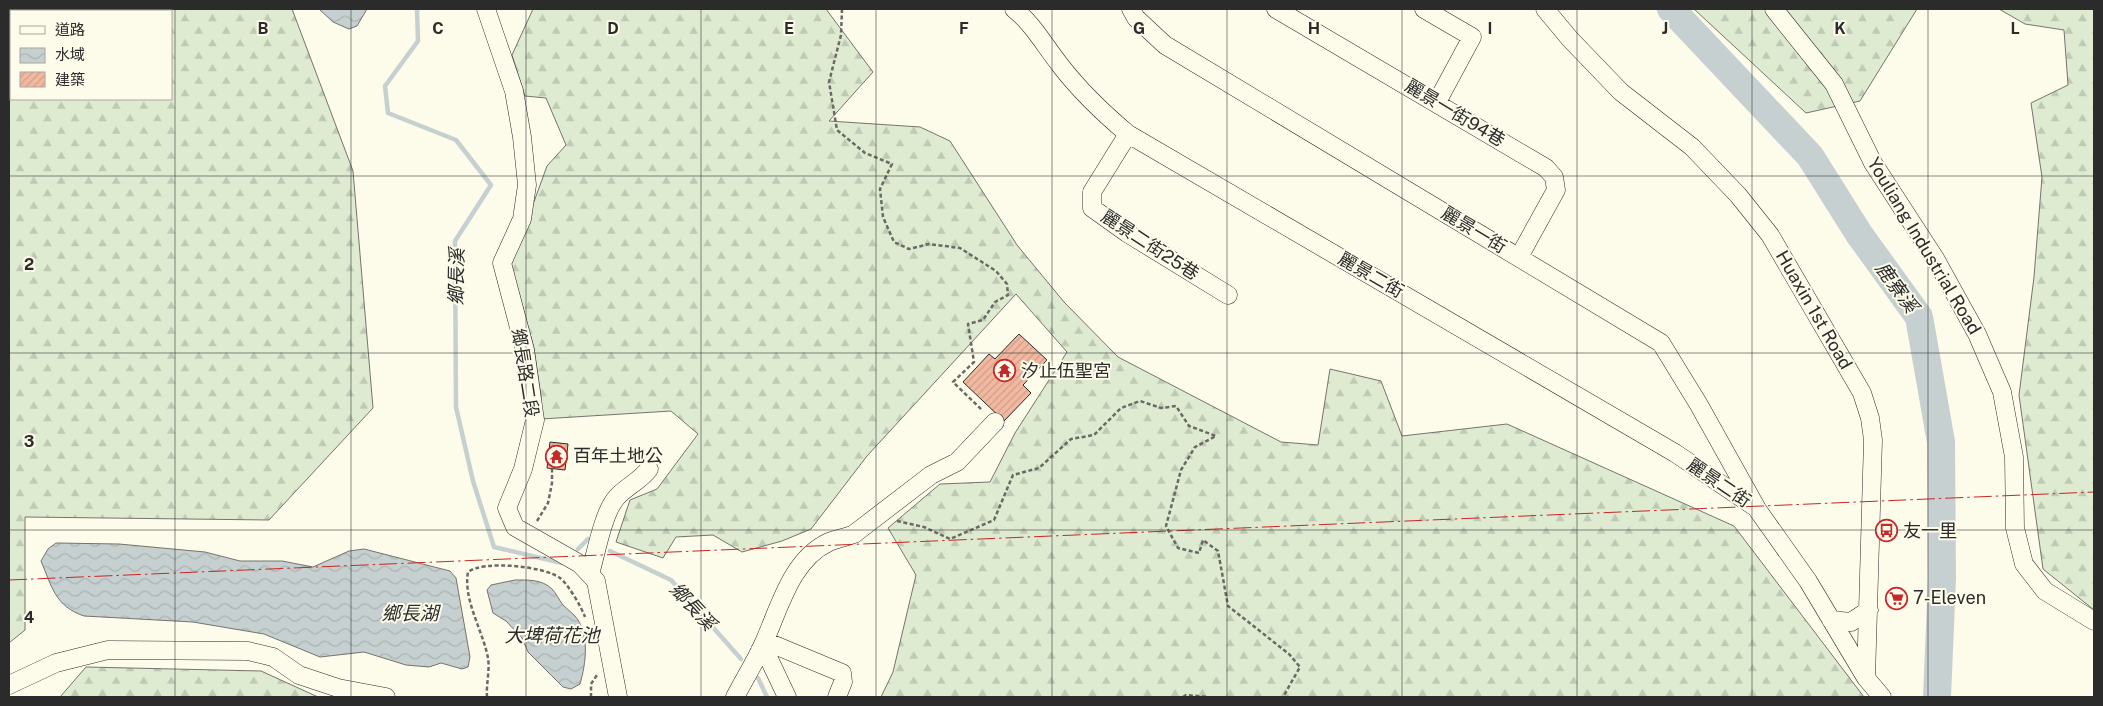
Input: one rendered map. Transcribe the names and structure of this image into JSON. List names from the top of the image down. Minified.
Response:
{"streets":{"street":["麗景一街94巷","麗景一街","麗景二街25巷","Youliang Industrial Road","麗景二街","Huaxin 1st Road","鄉長路二段"]},"crossings":[["麗景一街94巷","麗景一街"],["麗景一街","麗景二街"],["麗景二街25巷","麗景二街"]],"water":["鄉長溪","鹿寮溪","鄉長湖","大埤荷花池"],"places":{"temple":["汐止伍聖宮","百年土地公"],"bus stop":["友一里"],"supermarket":["7-Eleven"]},"legend":["道路","水域","建築"],"grid":{"columns":["B","C","D","E","F","G","H","I","J","K","L"],"rows":["2","3","4"]}}
